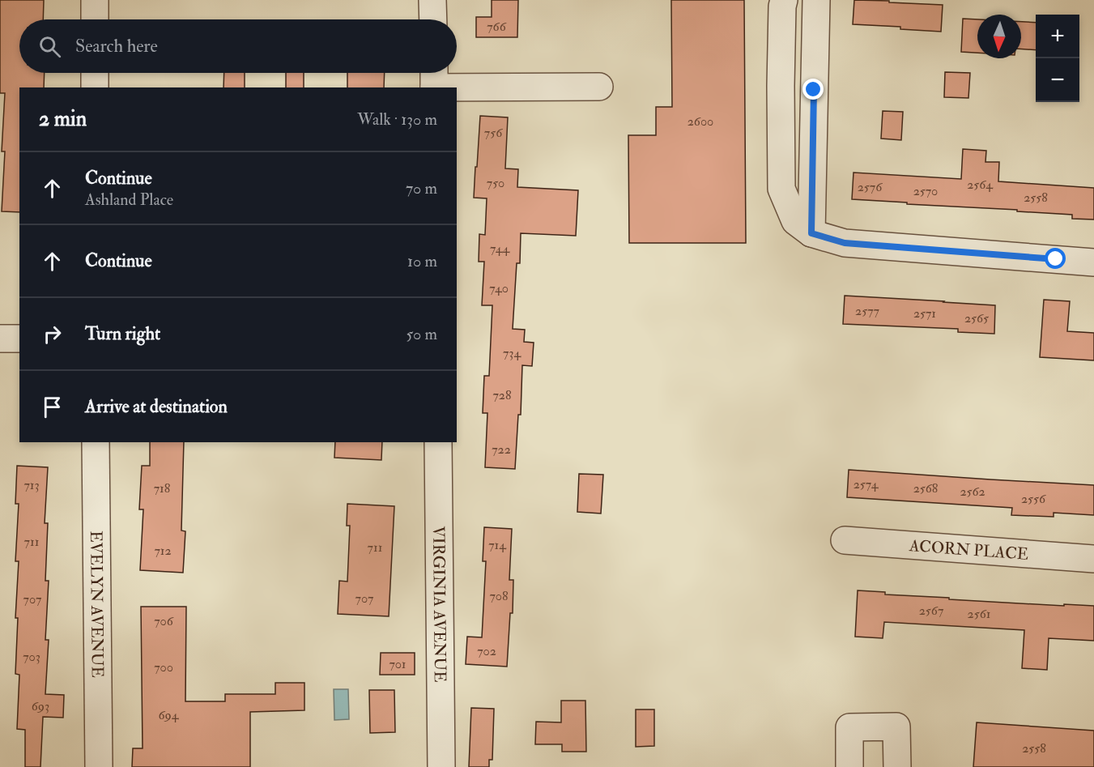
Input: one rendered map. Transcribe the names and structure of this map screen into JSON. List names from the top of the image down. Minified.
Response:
{"streets":{"street":["ACORN PLACE","EVELYN AVENUE","VIRGINIA AVENUE"]},"house_numbers":["766","2600","756","750","2564","2576","2570","2558","744","740","2577","2571","2565","734","728","722","2574","713","718","2568","2562","2556","711","714","711","712","708","707","707","2567","2561","706","702","703","701","700","693","694","2558"],"north":"bottom","page":{"map_buttons":["+","−"],"search":"Search here","heading":["2 min","Walk · 130 m"],"list":[["Continue","Ashland Place","70 m"],["Continue","10 m"],["Turn right","50 m"],"Arrive at destination"]}}
